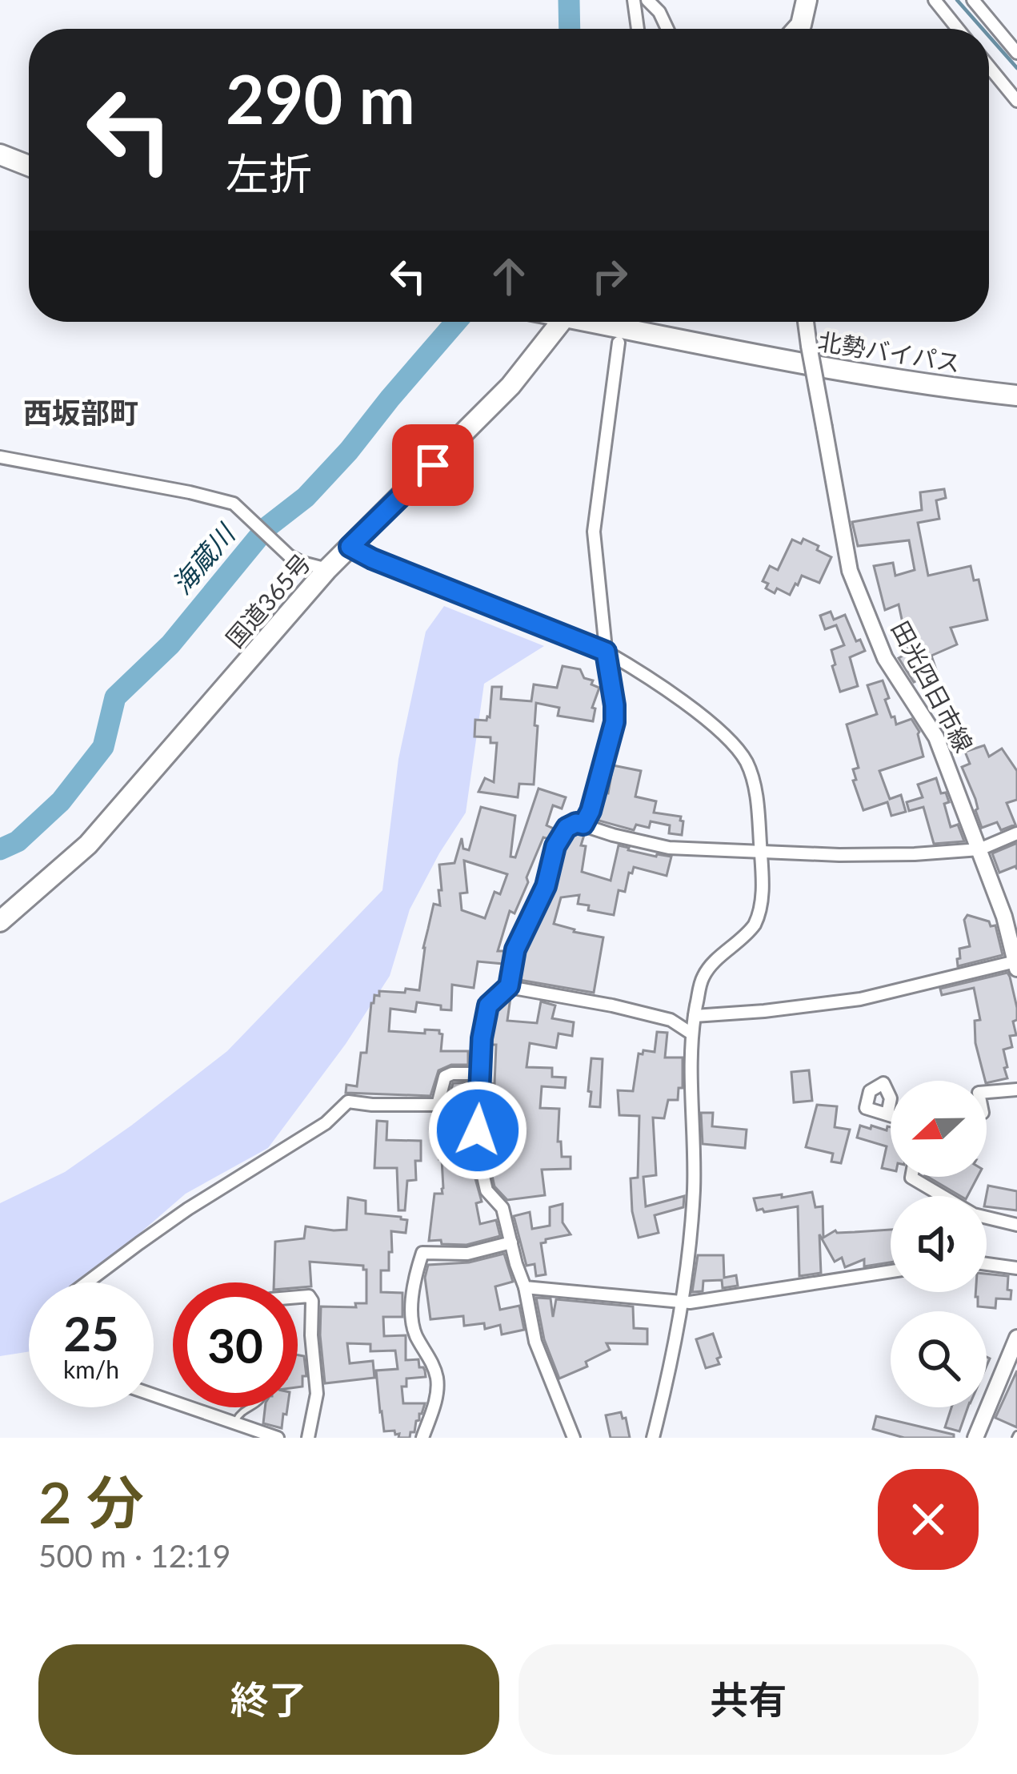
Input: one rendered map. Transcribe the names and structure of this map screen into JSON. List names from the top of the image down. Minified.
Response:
{"streets":{"highway":["北勢バイパス","国道365号"],"main road":["田光四日市線"]},"districts":["西坂部町"],"water":["海蔵川"],"north":"left","page":{"turn":["290 m","左折"],"speed":"25 km/h","limit":"30","heading":["2 分","500 m · 12:19"],"buttons":["終了","共有"]}}
